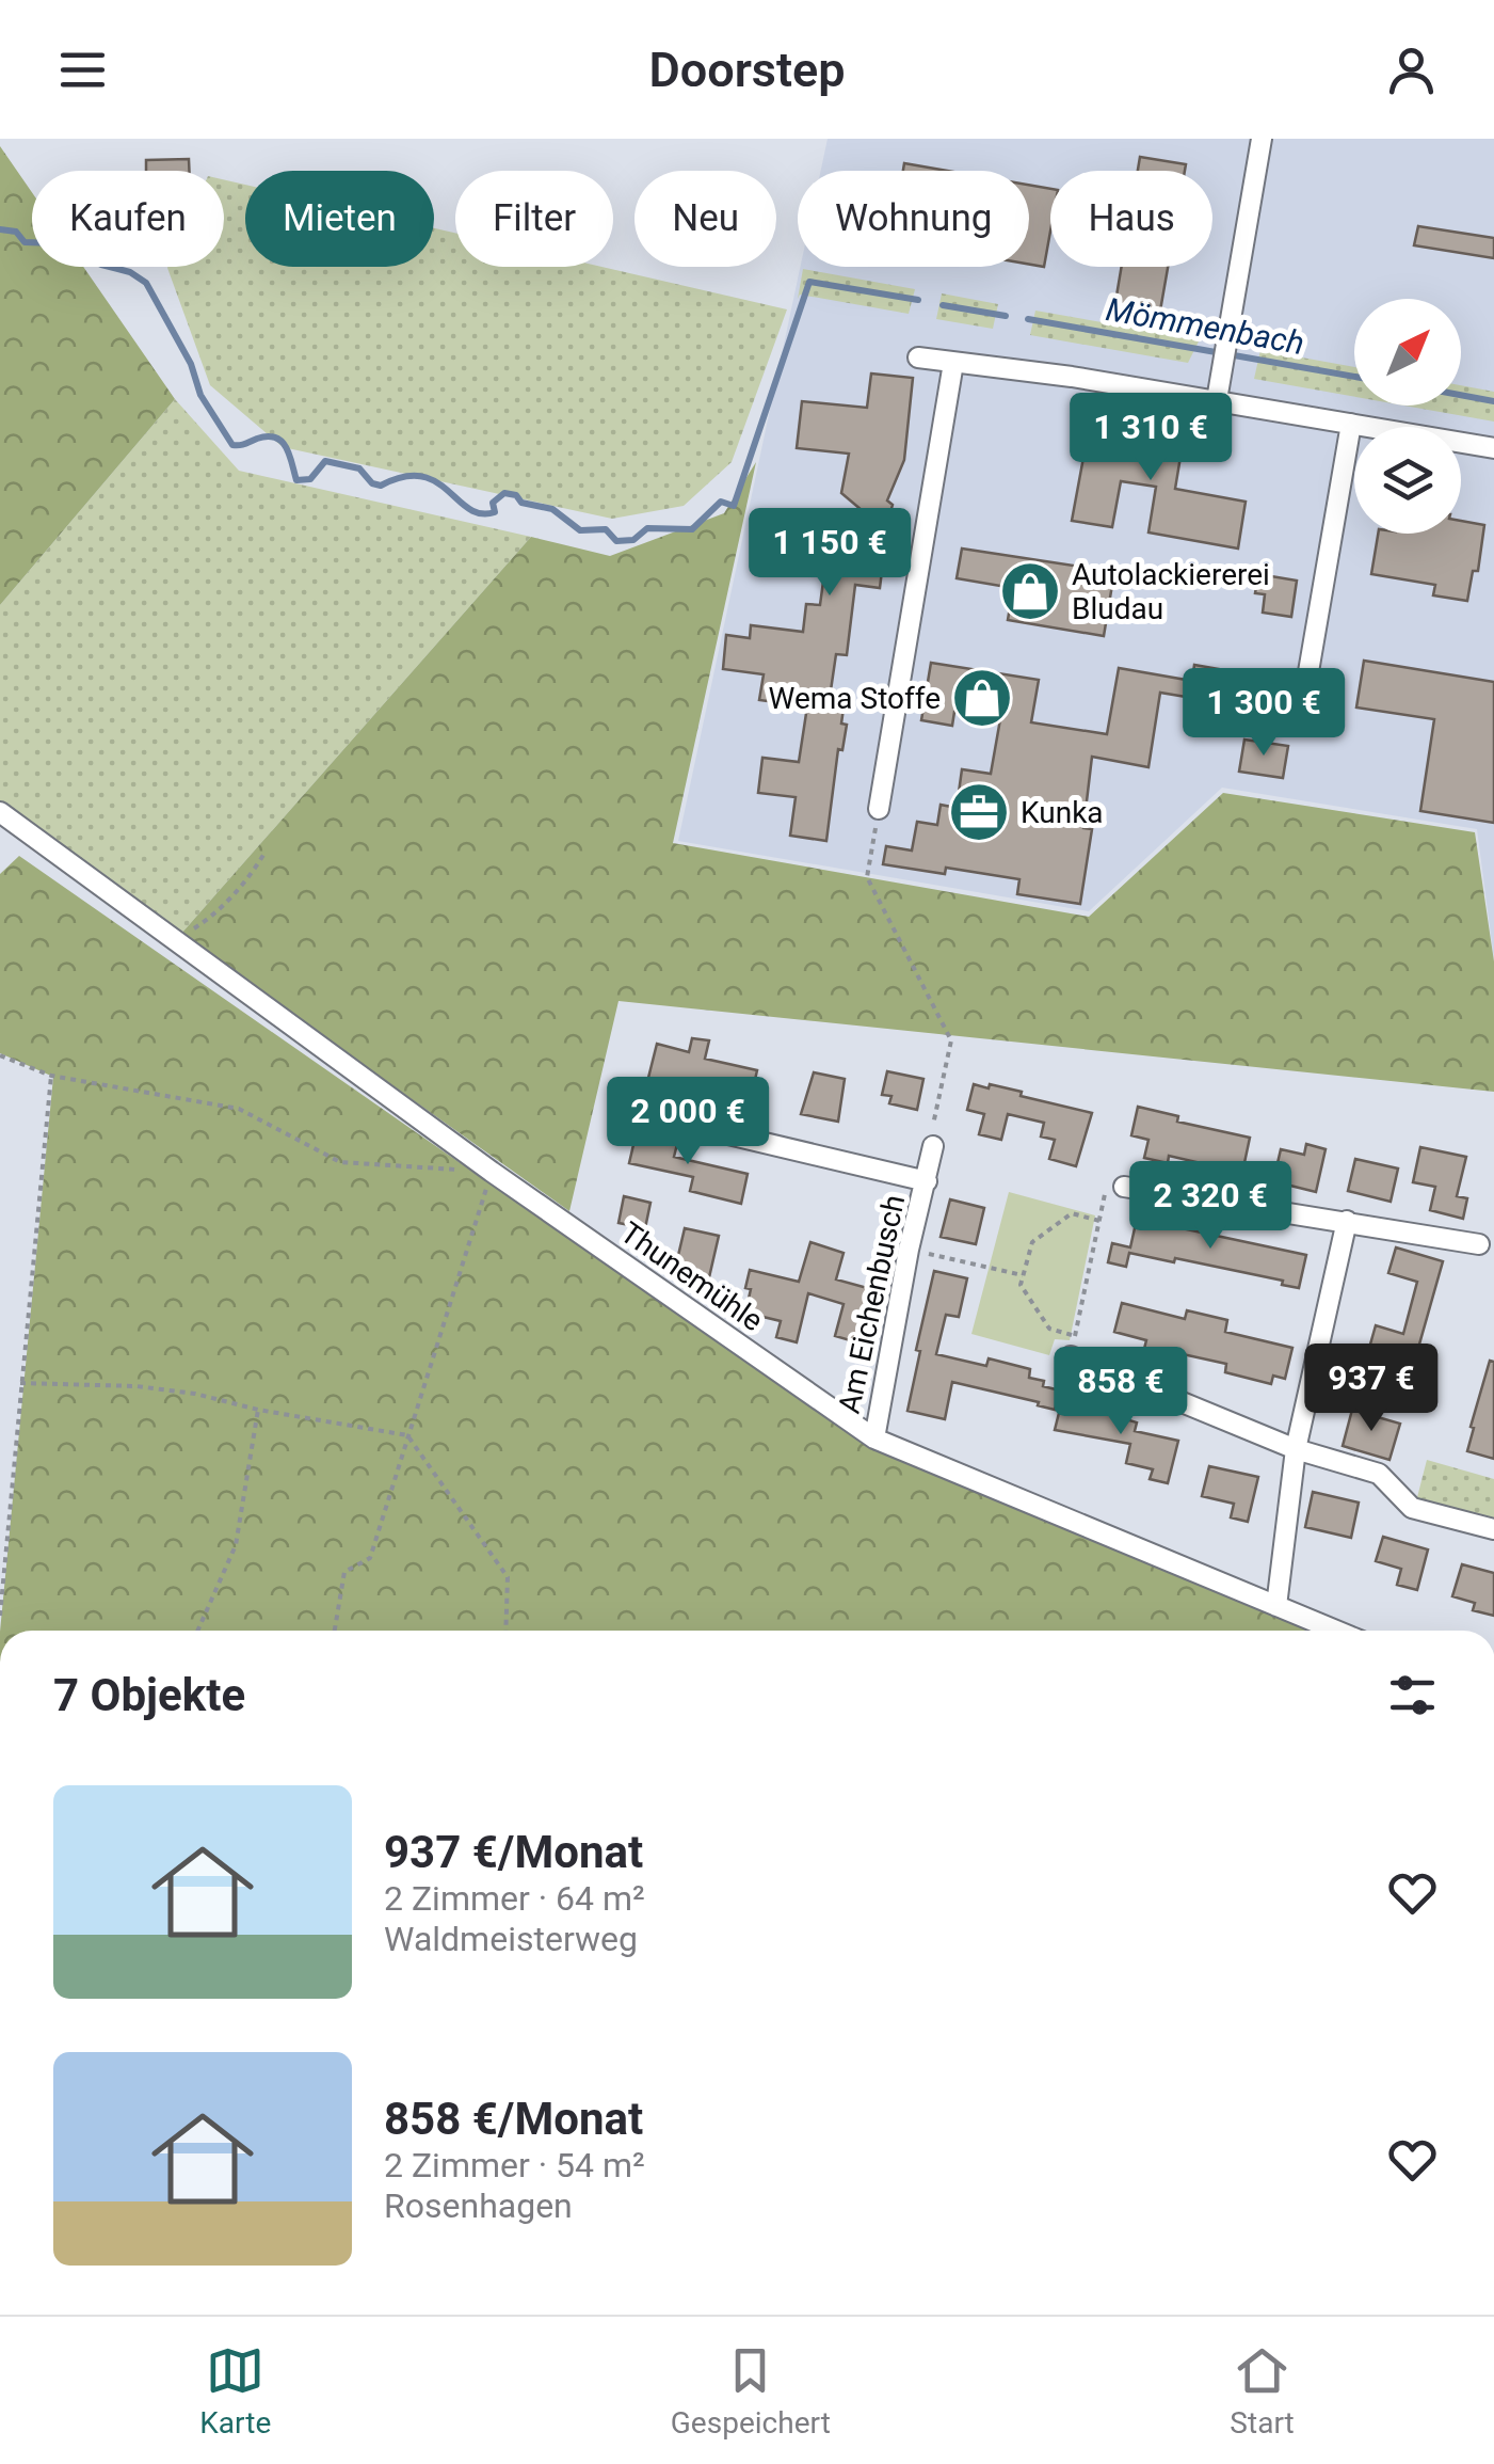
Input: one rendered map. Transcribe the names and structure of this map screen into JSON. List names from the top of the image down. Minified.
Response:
{"streets":{"street":["Thunemühle","Am Eichenbusch"]},"crossings":[["Thunemühle","Am Eichenbusch"]],"water":["Mömmenbach"],"places":{"shop":["Autolackiererei Bludau","Wema Stoffe"],"office":["Kunka"]},"north":"top right","page":{"header":"Doorstep","chip":["Kaufen","Mieten","Filter","Neu","Wohnung","Haus"],"price":["1 310 €","1 150 €","1 300 €","2 000 €","2 320 €","937 €","858 €"],"heading":"7 Objekte","list":[{"name":"937 €/Monat","note":"2 Zimmer · 64 m² · Waldmeisterweg"},{"name":"858 €/Monat","note":"2 Zimmer · 54 m² · Rosenhagen"}],"tabs":["Karte","Gespeichert","Start"]}}
